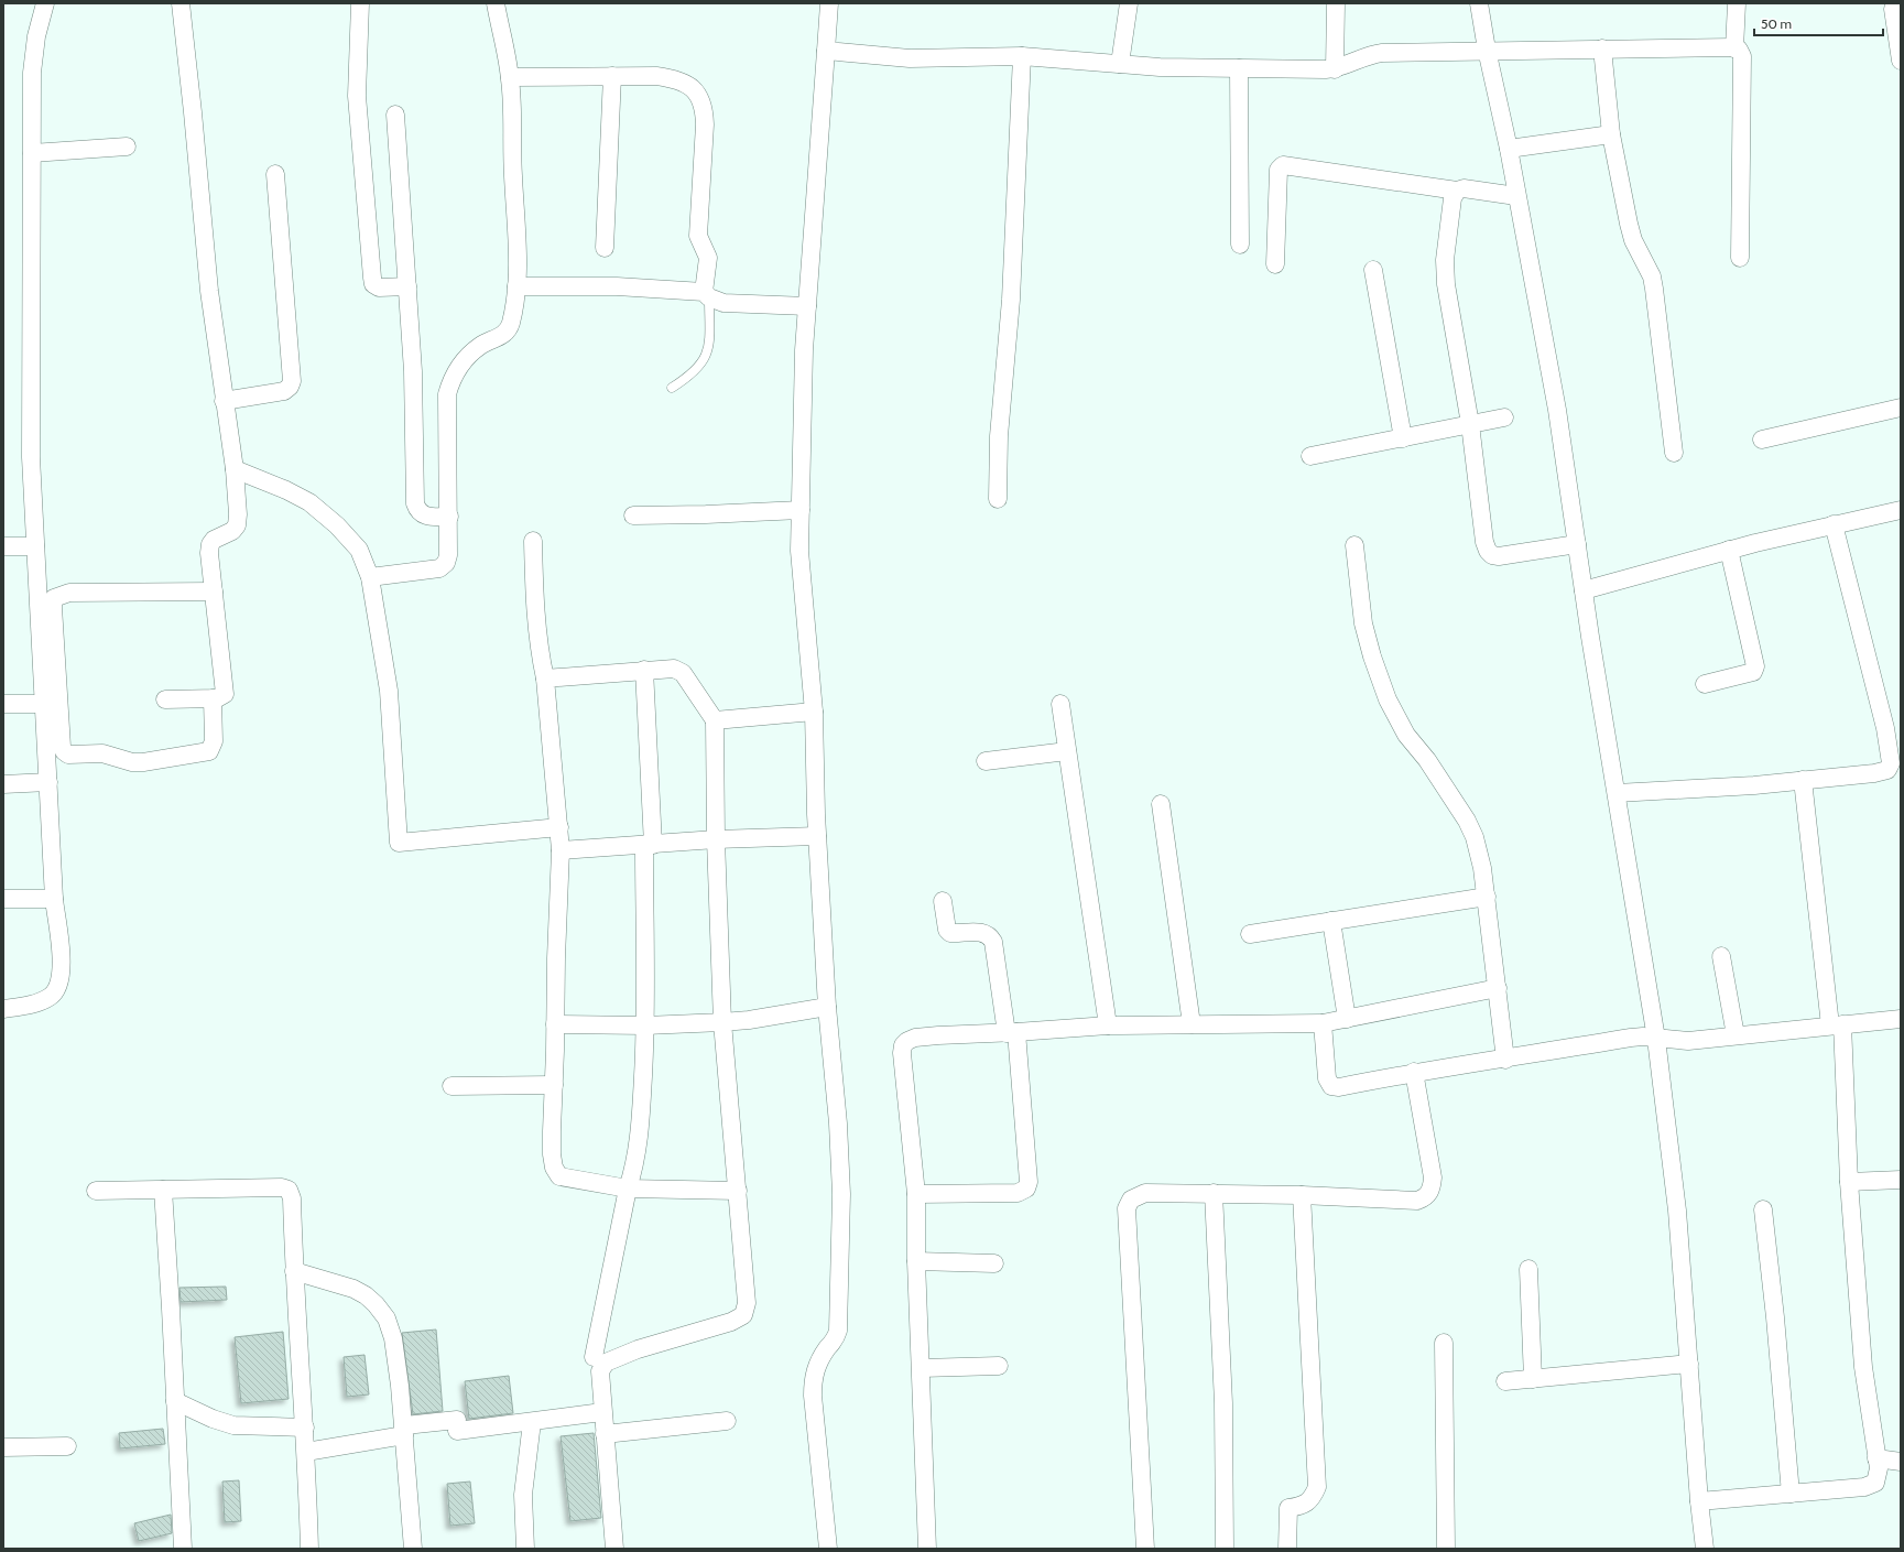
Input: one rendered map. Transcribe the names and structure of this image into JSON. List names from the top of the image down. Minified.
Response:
{"scale_bar":"50 m"}
